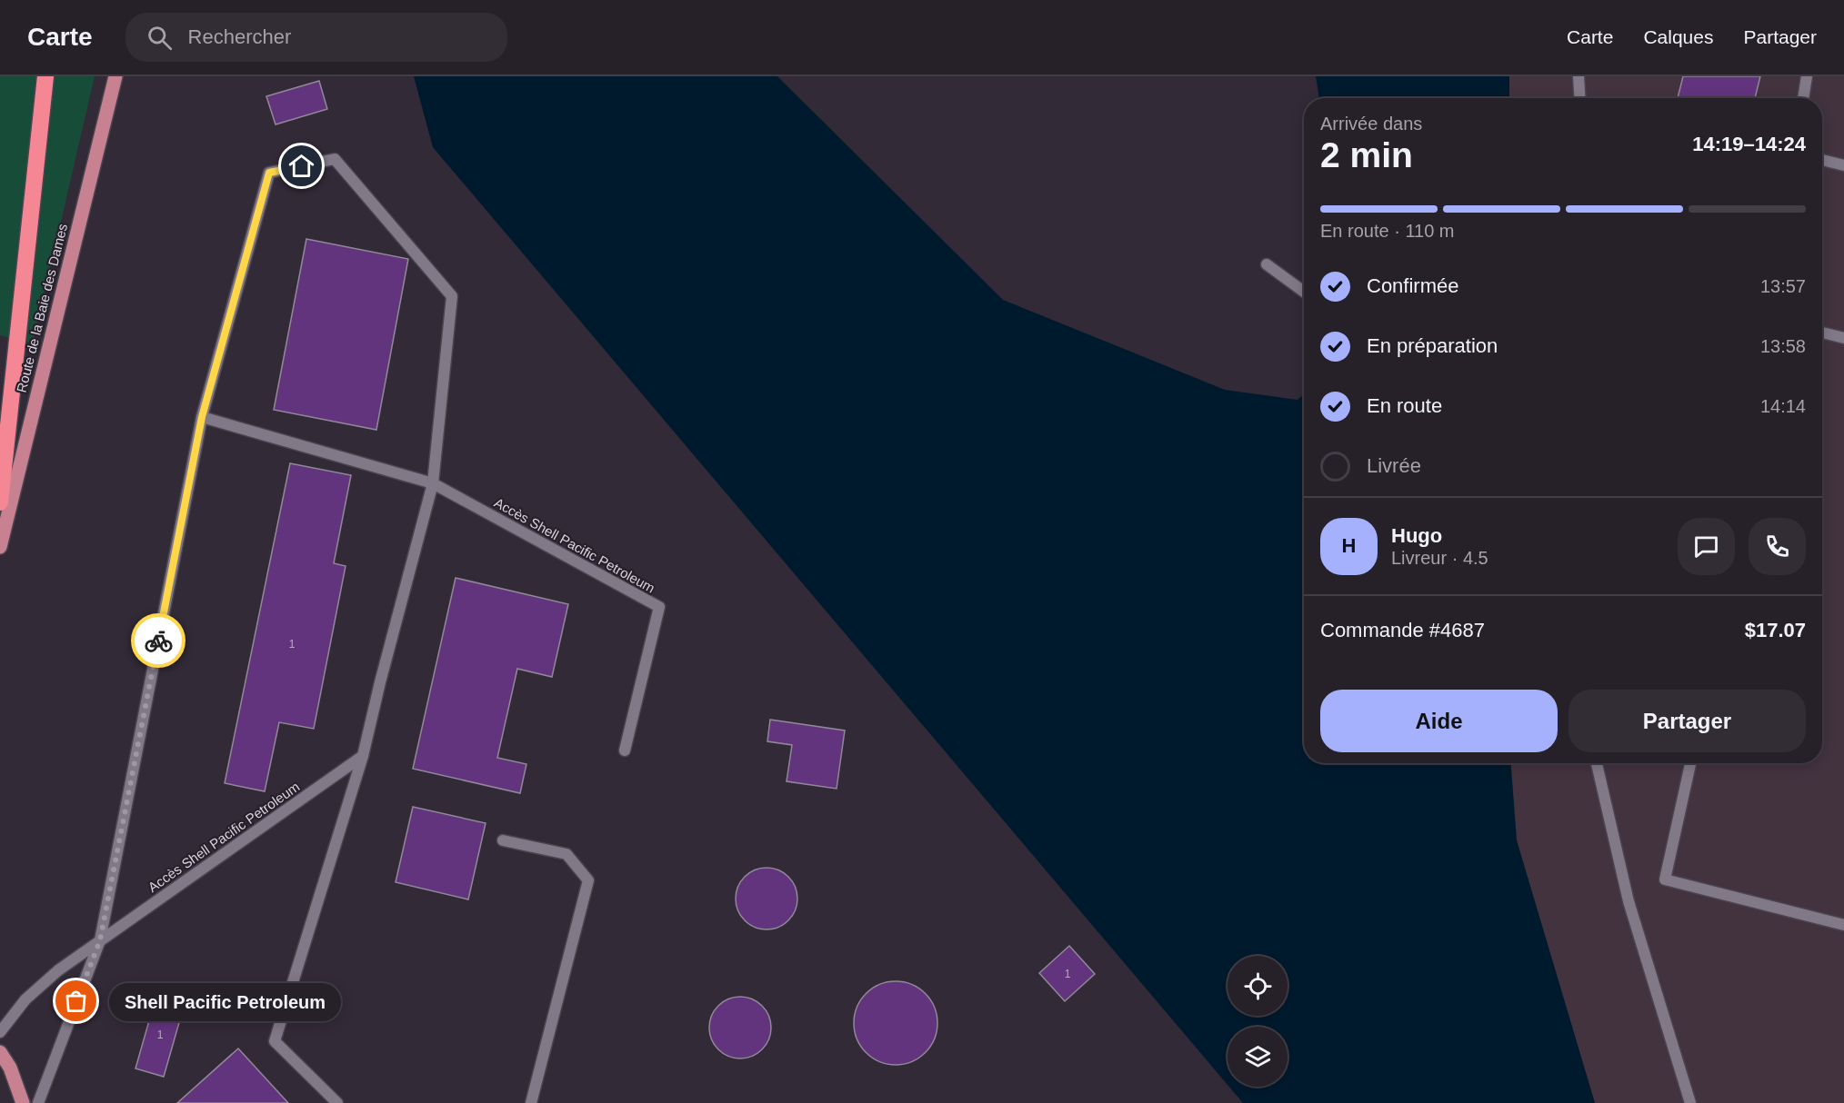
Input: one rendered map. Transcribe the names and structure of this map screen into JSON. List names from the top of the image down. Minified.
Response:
{"streets":{"main road":["Route de la Baie des Dames"],"lane":["Accès Shell Pacific Petroleum"]},"places":["Shell Pacific Petroleum"],"house_numbers":["1","1","1"],"page":{"header":"Carte","search":"Rechercher","nav":["Carte","Calques","Partager"],"heading":["2 min","Arrivée dans","14:19–14:24"],"panel":["Hugo","Livreur · 4.5","Commande #4687","$17.07"],"bar":"En route · 110 m","list":[["Confirmée","13:57"],["En préparation","13:58"],["En route","14:14"],"Livrée"],"round":"H","buttons":["Aide","Partager"],"bubble":"Shell Pacific Petroleum"}}
